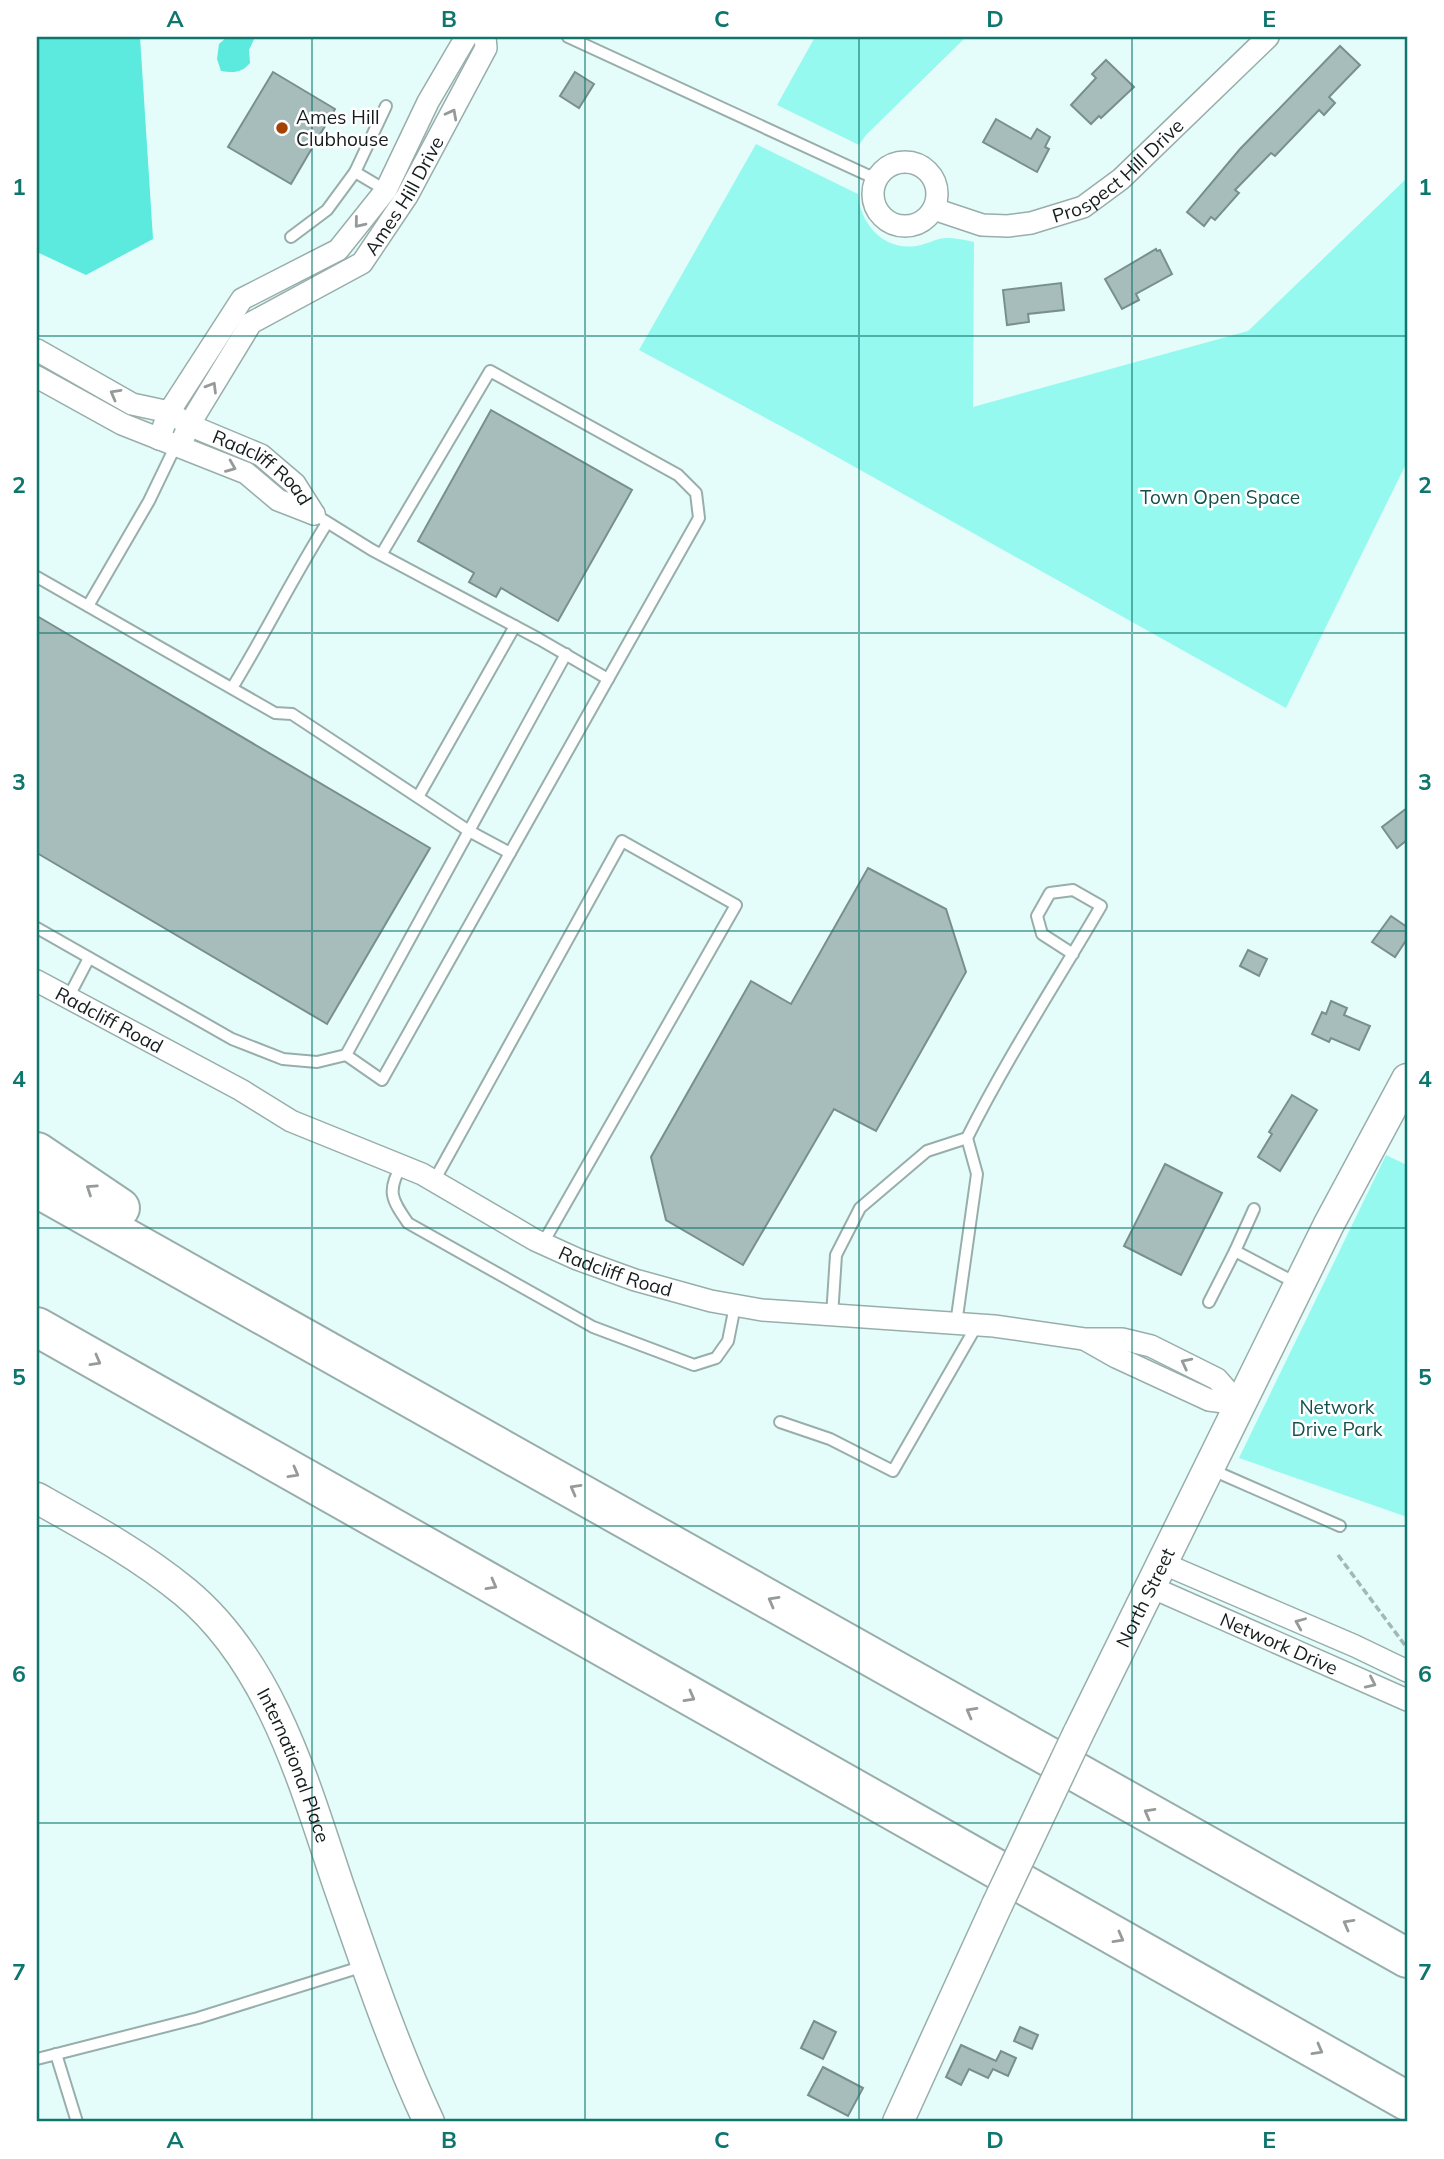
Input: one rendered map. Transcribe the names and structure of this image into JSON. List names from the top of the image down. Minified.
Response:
{"streets":{"main road":["North Street","International Place"],"street":["Prospect Hill Drive","Ames Hill Drive","Radcliff Road","Network Drive"]},"crossings":[["Ames Hill Drive","Radcliff Road"],["Radcliff Road","North Street"],["North Street","Network Drive"]],"parks":["Town Open Space","Network Drive Park"],"places":["Ames Hill Clubhouse"],"grid":{"columns":["A","B","C","D","E"],"rows":["1","2","3","4","5","6","7"]}}
